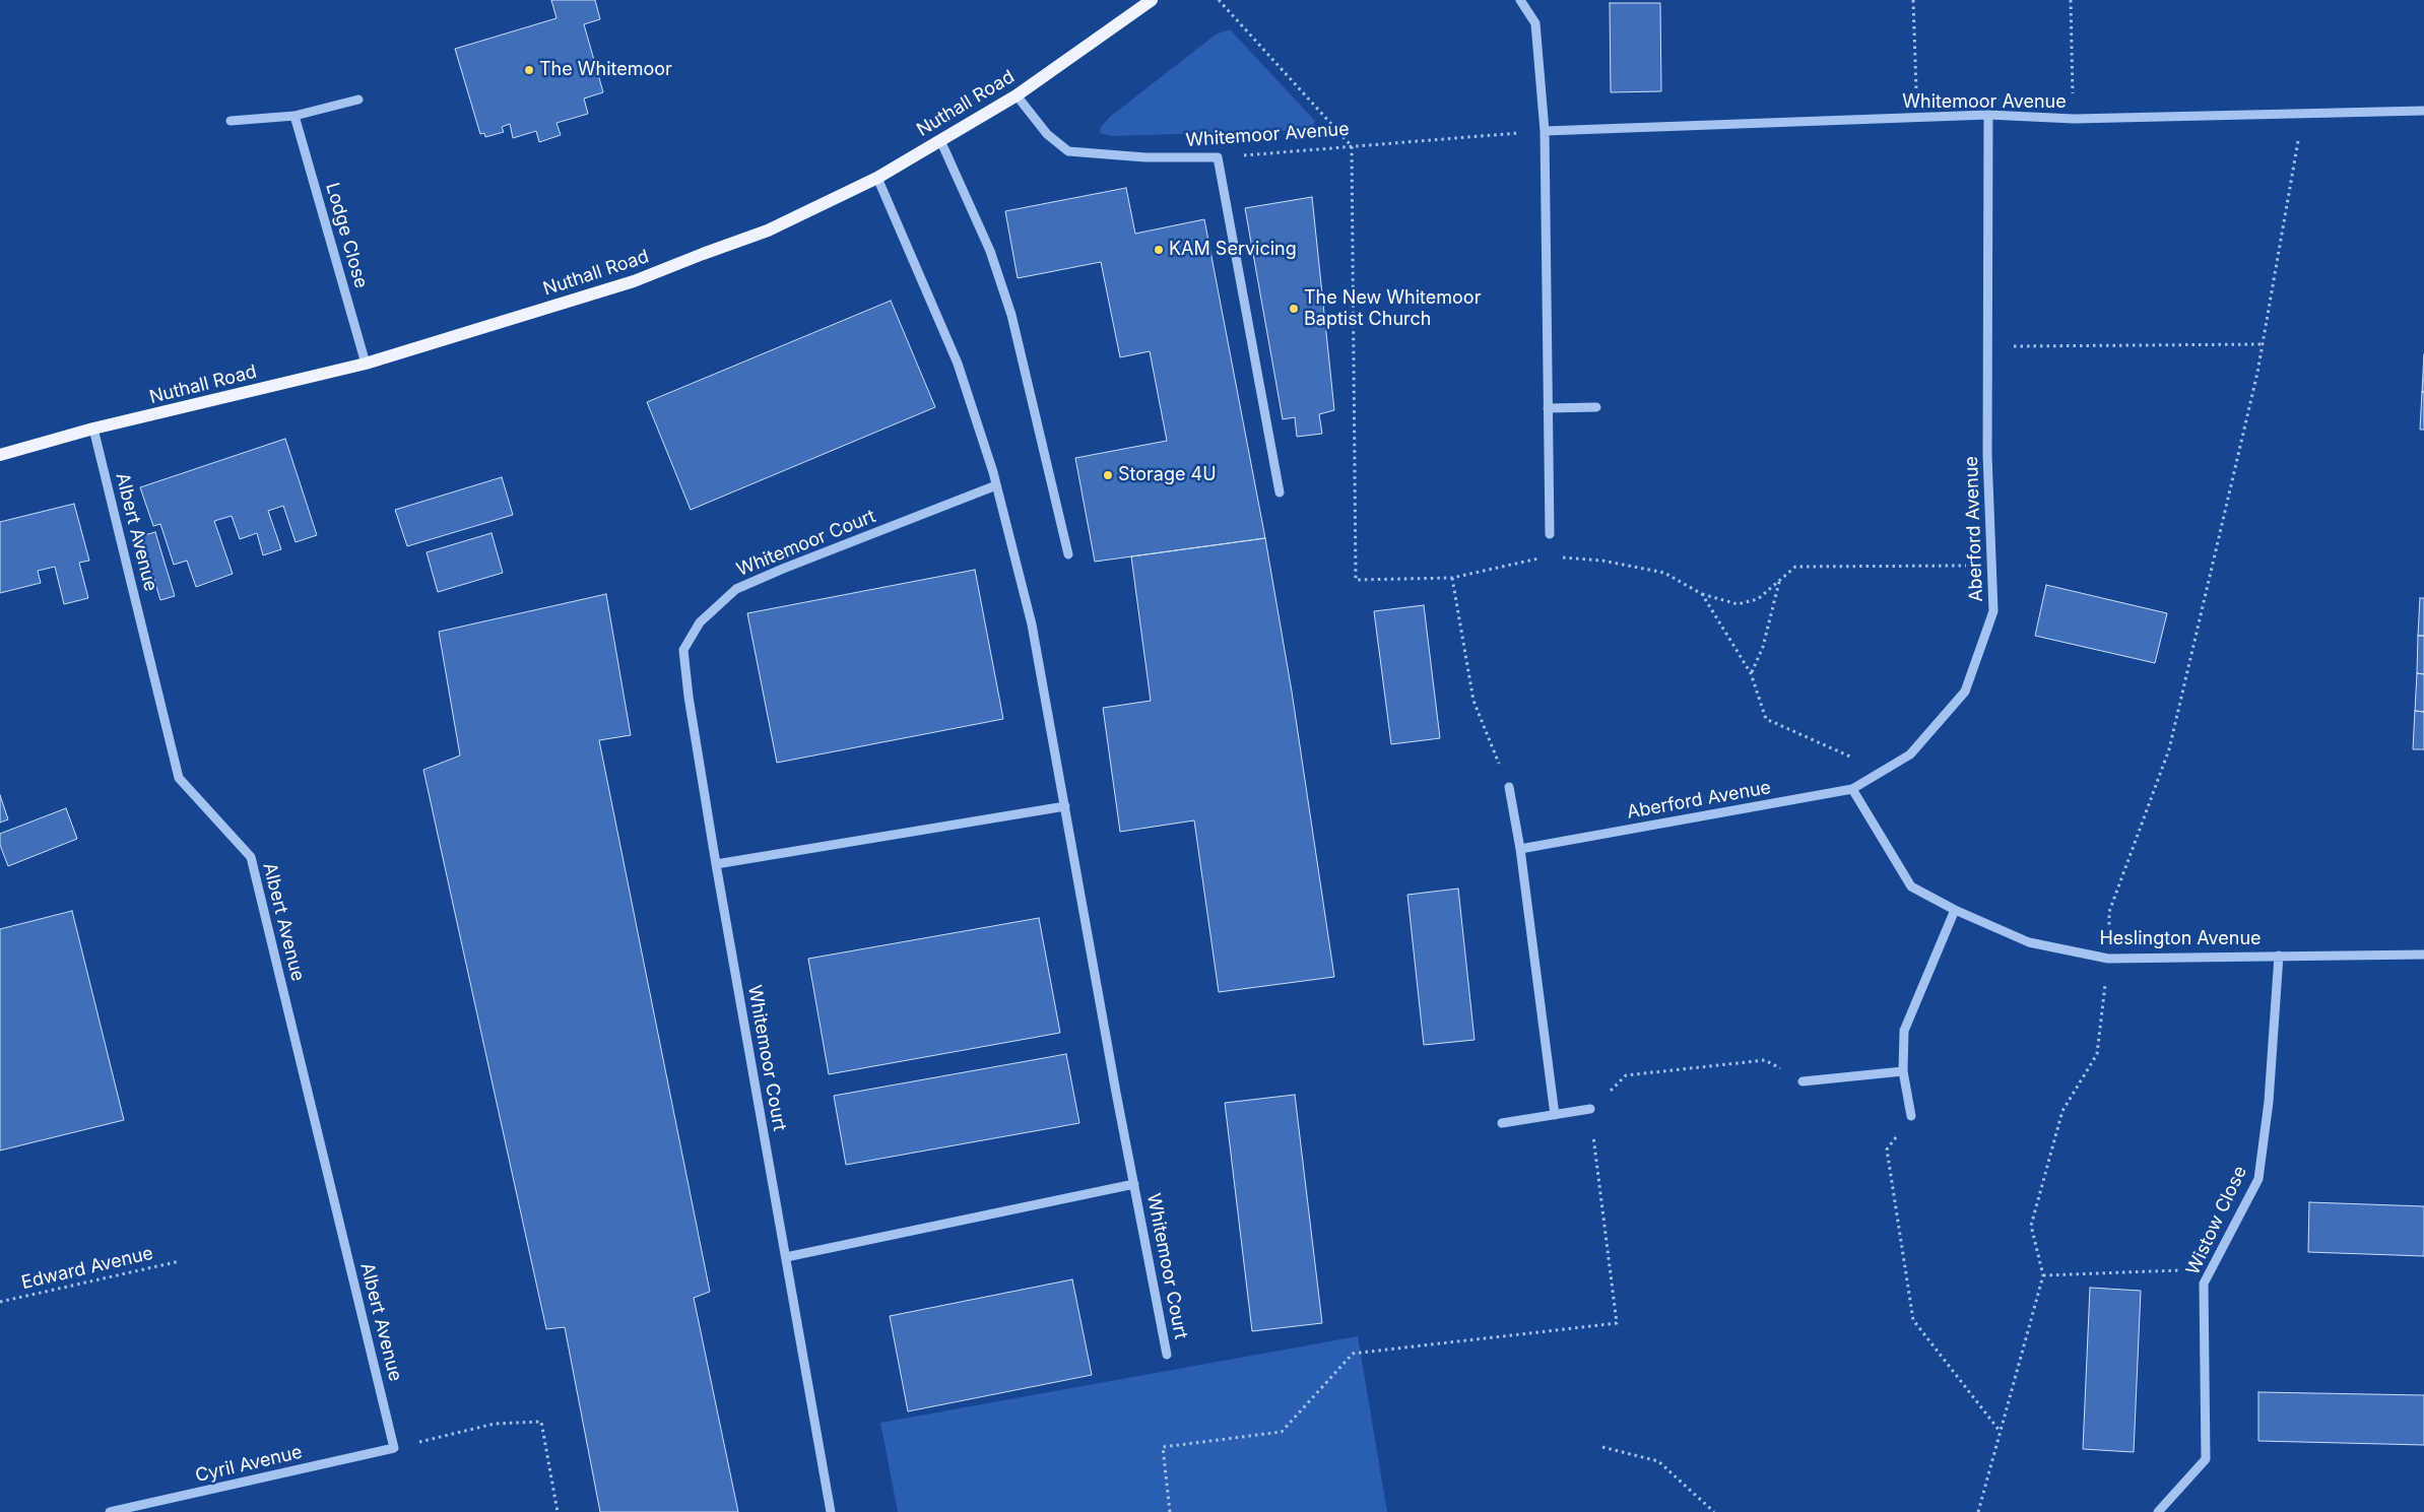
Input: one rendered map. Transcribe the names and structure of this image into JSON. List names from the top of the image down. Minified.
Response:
{"streets":{"main road":["Nuthall Road"],"street":["Whitemoor Avenue","Lodge Close","Aberford Avenue","Albert Avenue","Whitemoor Court","Heslington Avenue","Wistow Close","Cyril Avenue"],"path":["Edward Avenue"]},"crossings":[["Whitemoor Avenue","Nuthall Road"],["Whitemoor Avenue","Aberford Avenue"],["Nuthall Road","Lodge Close"],["Nuthall Road","Albert Avenue"],["Nuthall Road","Whitemoor Court"],["Aberford Avenue","Heslington Avenue"],["Albert Avenue","Cyril Avenue"],["Heslington Avenue","Wistow Close"]],"places":["The Whitemoor","KAM Servicing","The New Whitemoor Baptist Church","Storage 4U"]}
